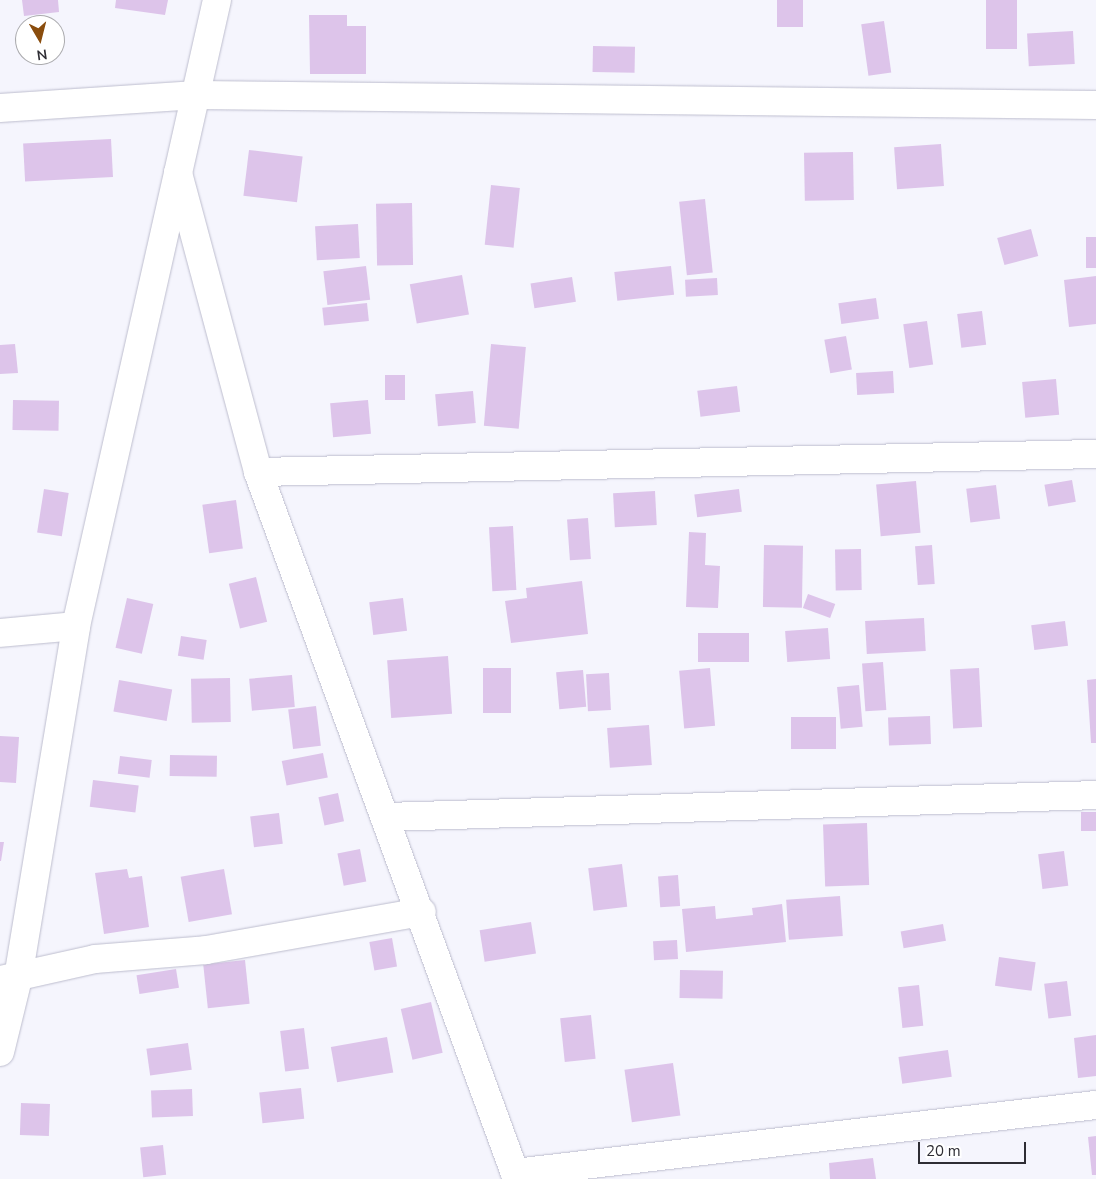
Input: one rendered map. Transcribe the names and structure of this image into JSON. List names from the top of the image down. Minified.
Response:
{"scale_bar":"20 m","north":"bottom"}
